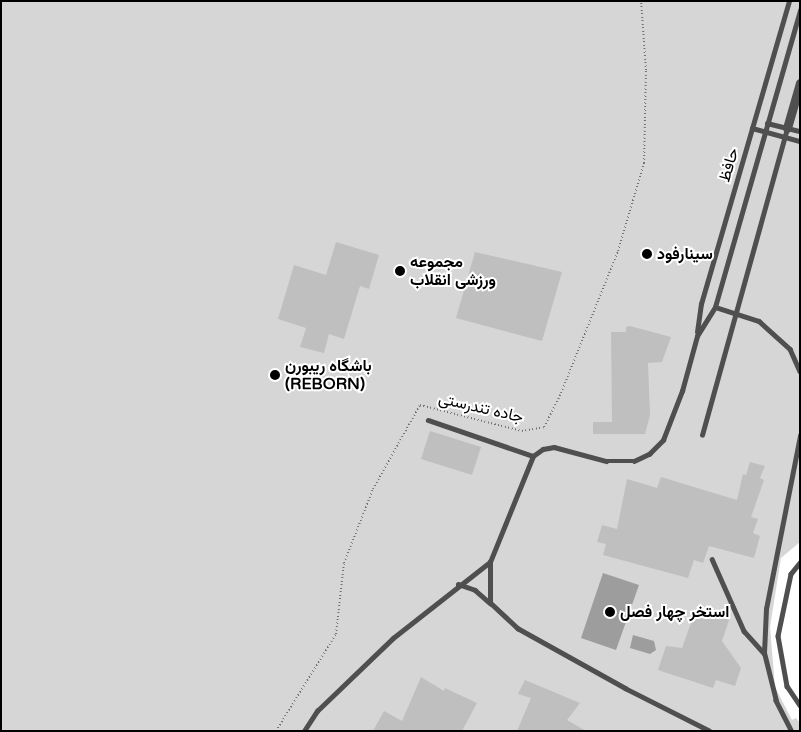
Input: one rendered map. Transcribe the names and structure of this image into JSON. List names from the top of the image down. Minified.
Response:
{"streets":{"lane":["حافظ"],"path":["جاده تندرستی"]},"places":["سینارفود","مجموعه ورزشی انقلاب","باشگاه ریبورن (REBORN)","استخر چهار فصل"]}
